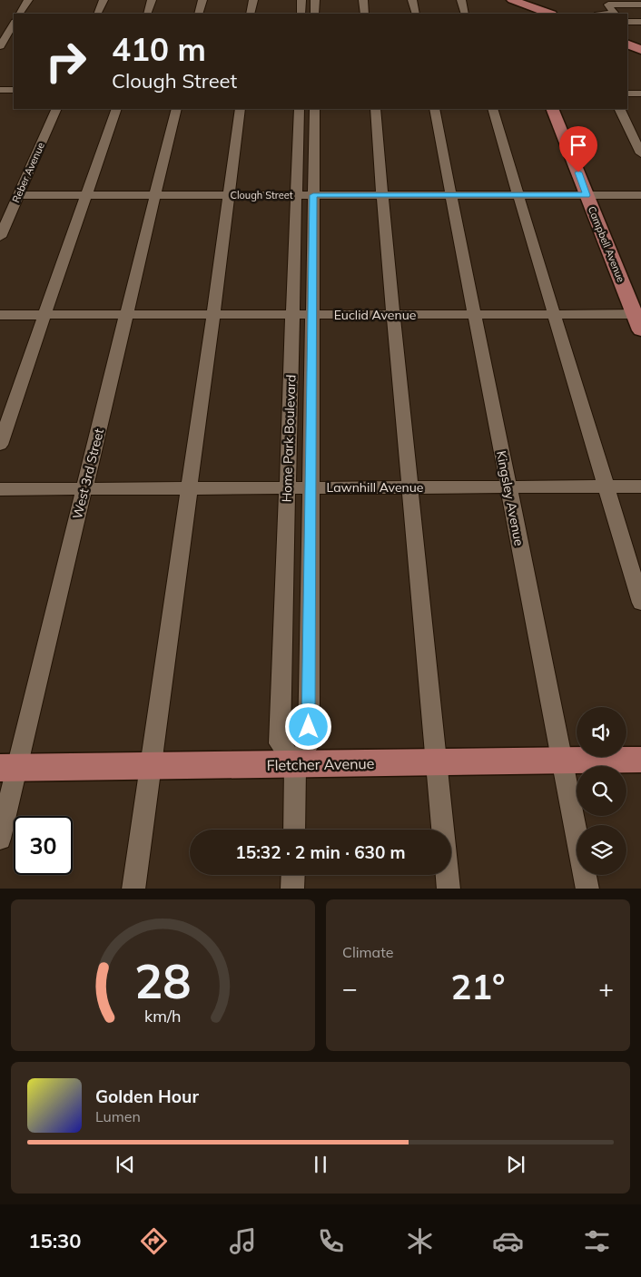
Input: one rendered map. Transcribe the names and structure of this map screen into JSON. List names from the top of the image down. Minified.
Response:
{"streets":{"main road":["Campbell Avenue","Fletcher Avenue"],"street":["Reber Avenue","Clough Street","Euclid Avenue","Home Park Boulevard","West 3rd Street","Lawnhill Avenue","Kingsley Avenue"]},"crossings":[["Reber Avenue","Clough Street"],["Clough Street","Campbell Avenue"],["Clough Street","Home Park Boulevard"],["Clough Street","West 3rd Street"],["Clough Street","Kingsley Avenue"],["Campbell Avenue","Euclid Avenue"],["Euclid Avenue","Home Park Boulevard"],["Euclid Avenue","West 3rd Street"],["Euclid Avenue","Kingsley Avenue"],["Home Park Boulevard","Lawnhill Avenue"],["Home Park Boulevard","Fletcher Avenue"],["West 3rd Street","Lawnhill Avenue"],["West 3rd Street","Fletcher Avenue"],["Lawnhill Avenue","Kingsley Avenue"],["Kingsley Avenue","Fletcher Avenue"]],"page":{"turn":["410 m","Clough Street"],"limit":"30","trip":"15:32 · 2 min · 630 m","tile":"Climate","heat":["−","21°","+"],"song":["Golden Hour","Lumen"],"tabs":"15:30","gauge":["28","km/h"]}}
